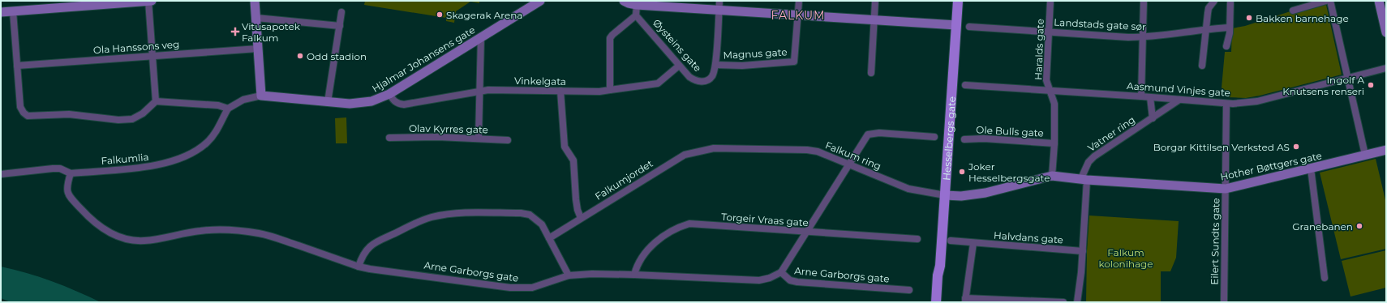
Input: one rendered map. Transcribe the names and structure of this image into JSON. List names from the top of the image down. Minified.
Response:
{"streets":{"main road":["Hesselbergs gate"],"street":["Landstads gate sør","Øysteins gate","Ola Hanssons veg","Haralds gate","Magnus gate","Hjalmar Johansens gate","Vinkelgata","Aasmund Vinjes gate","Olav Kyrres gate","Ole Bulls gate","Vatner ring","Falkum ring","Falkumlia","Hother Bøttgers gate","Falkumjordet","Torgeir Vraas gate","Halvdans gate","Eilert Sundts gate","Arne Garborgs gate"]},"crossings":[["Landstads gate sør","Haralds gate"],["Øysteins gate","Magnus gate"],["Øysteins gate","Vinkelgata"],["Haralds gate","Aasmund Vinjes gate"],["Haralds gate","Ole Bulls gate"],["Hjalmar Johansens gate","Vinkelgata"],["Hjalmar Johansens gate","Falkumlia"],["Aasmund Vinjes gate","Vatner ring"],["Aasmund Vinjes gate","Eilert Sundts gate"],["Vatner ring","Hother Bøttgers gate"],["Hesselbergs gate","Falkum ring"],["Falkum ring","Falkumjordet"],["Falkumlia","Arne Garborgs gate"],["Hother Bøttgers gate","Eilert Sundts gate"],["Torgeir Vraas gate","Arne Garborgs gate"]],"districts":["FALKUM"],"parks":["Falkum kolonihage"],"places":{"other":["Skagerak Arena","Bakken barnehage","Odd stadion","Ingolf A Knutsens renseri","Borgar Kittilsen Verksted AS","Joker Hesselbergsgate","Granebanen"],"health":["Vitusapotek Falkum"]}}
